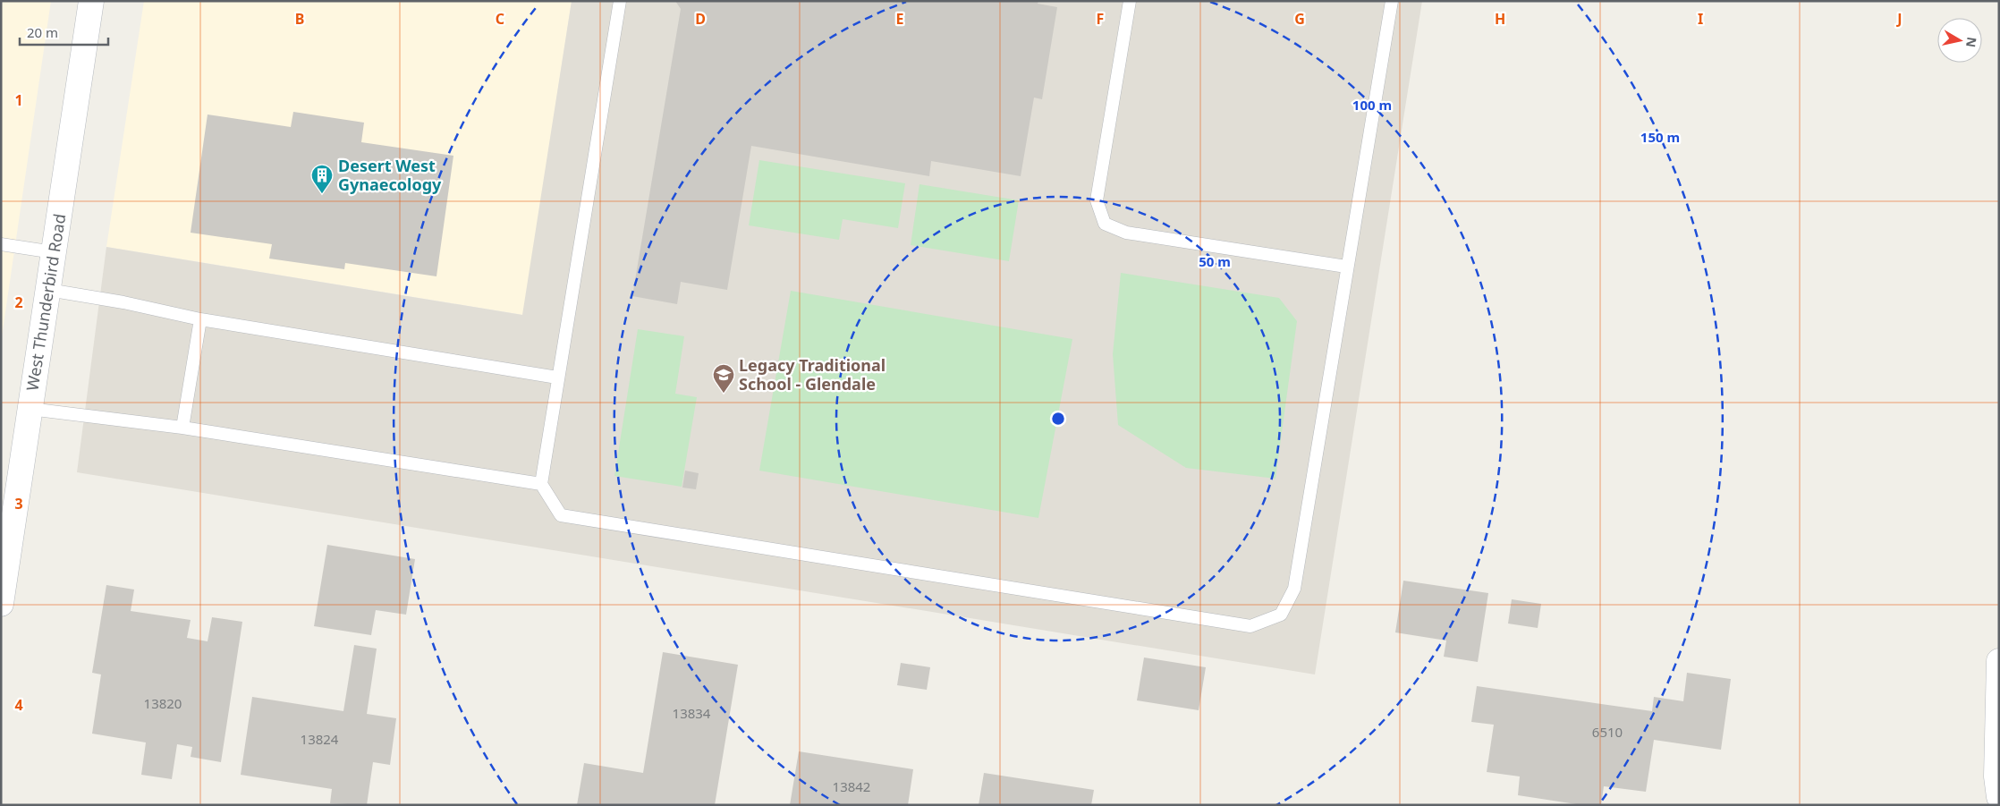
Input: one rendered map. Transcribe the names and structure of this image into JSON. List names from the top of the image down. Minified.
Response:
{"streets":{"main road":["West Thunderbird Road"]},"places":{"building":["Desert West Gynaecology"],"school or university":["Legacy Traditional School - Glendale"]},"house_numbers":["13820","13834","6510","13824","13842"],"scale_bar":"20 m","north":"right","grid":{"columns":["B","C","D","E","F","G","H","I","J"],"rows":["1","2","3","4"]},"rings":["100 m","150 m","50 m"]}
